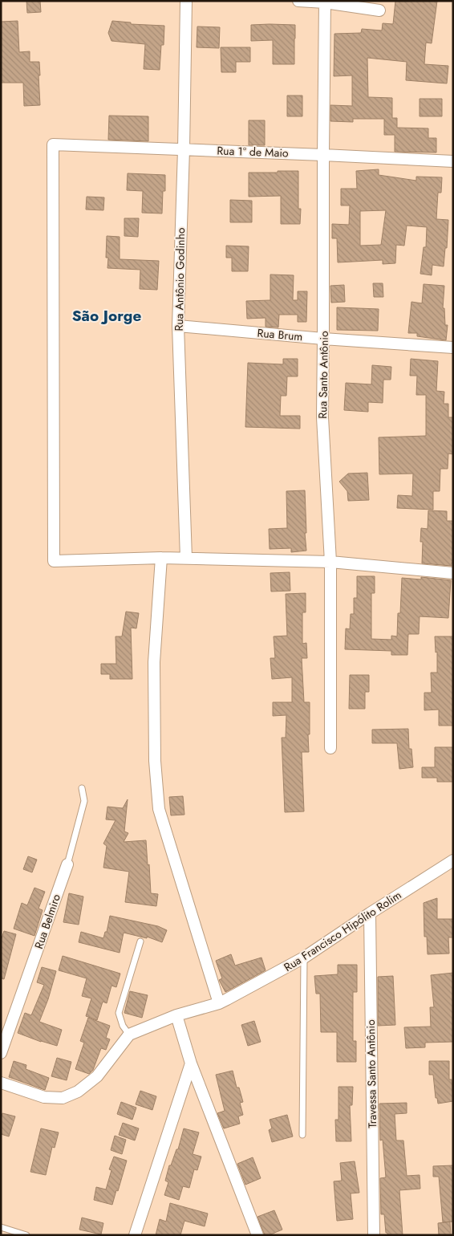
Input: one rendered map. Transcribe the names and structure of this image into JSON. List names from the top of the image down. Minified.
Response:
{"streets":{"street":["Rua 1º de Maio","Rua Antônio Godinho","Rua Brum","Rua Santo Antônio","Rua Belmiro","Rua Francisco Hipólito Rolim","Travessa Santo Antônio"]},"crossings":[["Rua 1º de Maio","Rua Antônio Godinho"],["Rua 1º de Maio","Rua Santo Antônio"],["Rua Antônio Godinho","Rua Brum"],["Rua Brum","Rua Santo Antônio"],["Rua Francisco Hipólito Rolim","Travessa Santo Antônio"]],"districts":["São Jorge"]}
